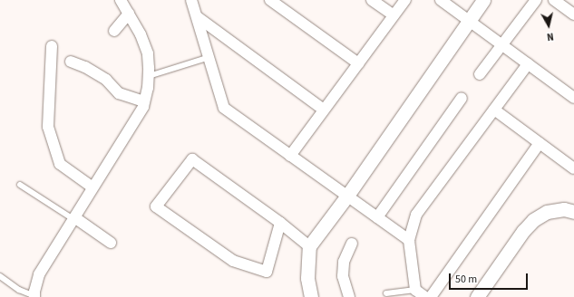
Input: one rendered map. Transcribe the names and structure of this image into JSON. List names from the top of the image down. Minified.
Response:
{"scale_bar":"50 m","north":"bottom"}
